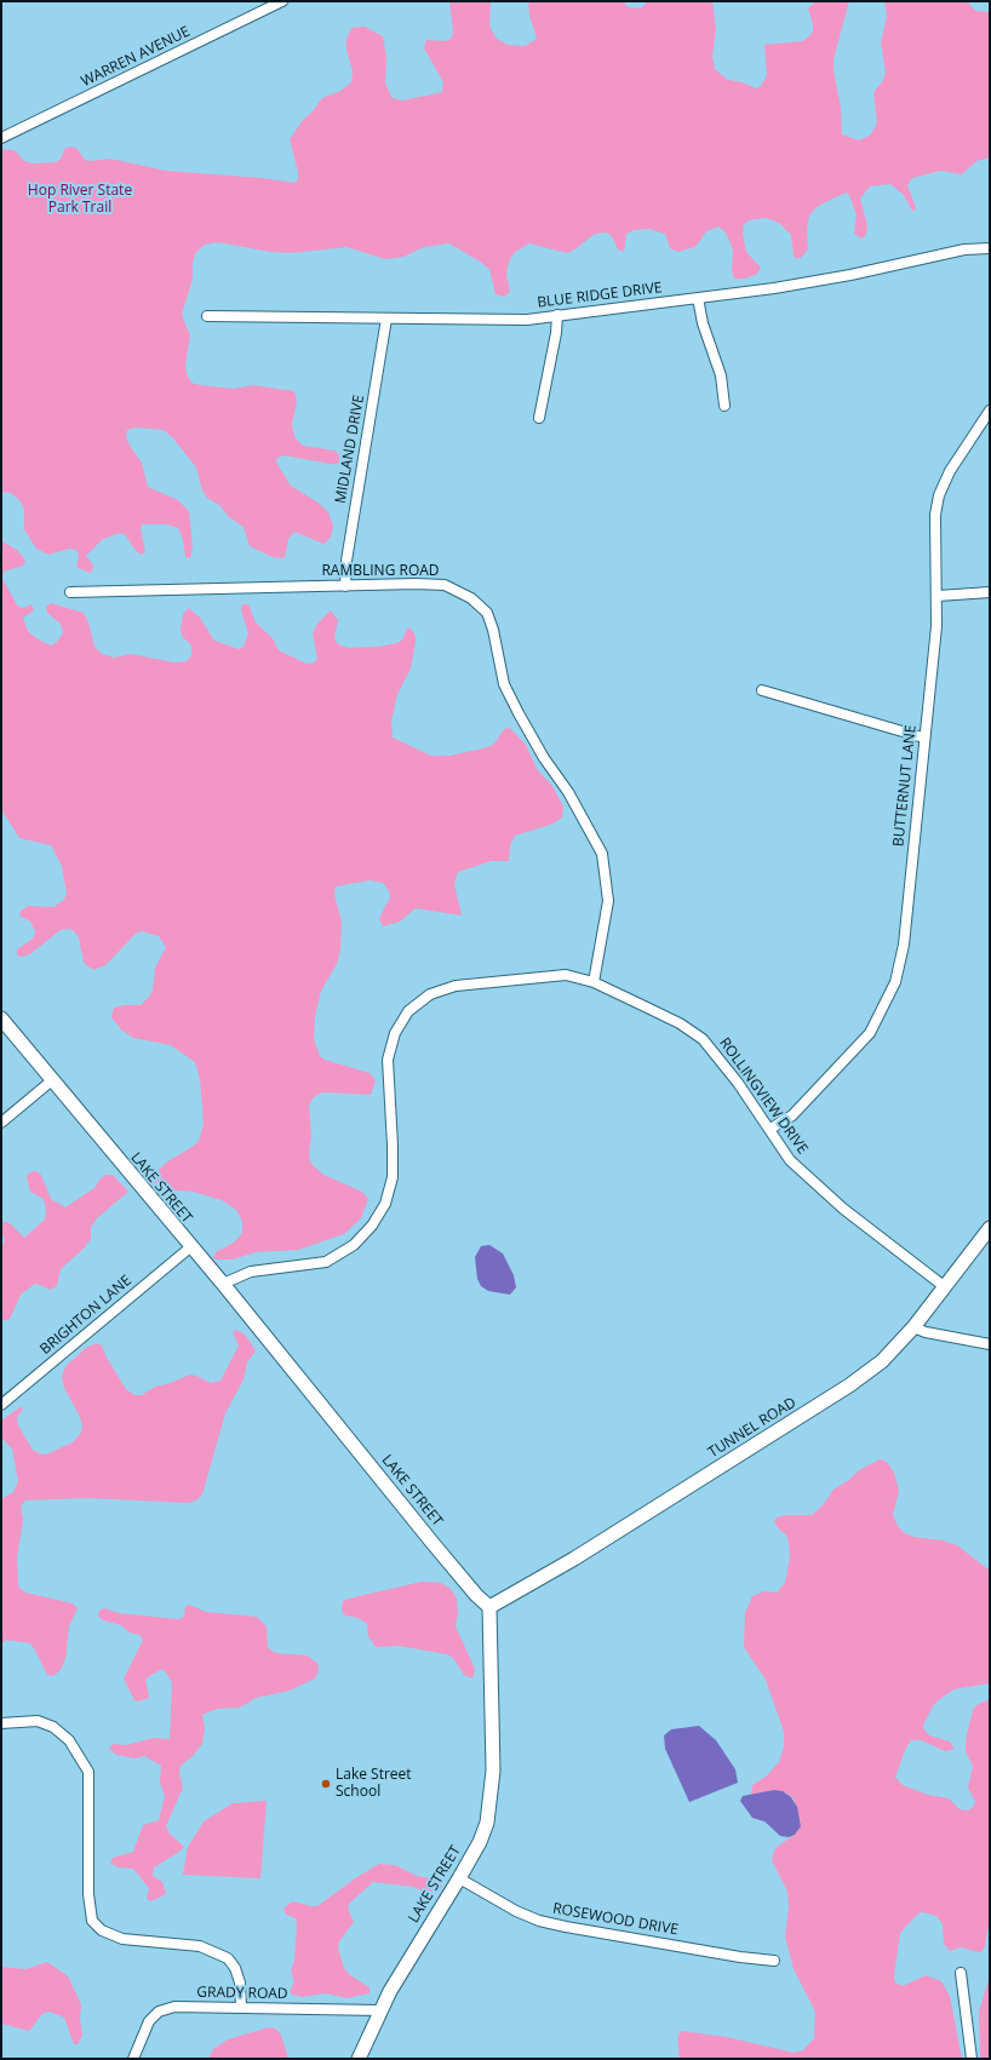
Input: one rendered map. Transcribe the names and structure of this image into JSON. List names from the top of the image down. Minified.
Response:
{"streets":{"main road":["LAKE STREET","TUNNEL ROAD"],"street":["WARREN AVENUE","BLUE RIDGE DRIVE","MIDLAND DRIVE","RAMBLING ROAD","BUTTERNUT LANE","ROLLINGVIEW DRIVE","BRIGHTON LANE","ROSEWOOD DRIVE","GRADY ROAD"]},"crossings":[["BLUE RIDGE DRIVE","MIDLAND DRIVE"],["MIDLAND DRIVE","RAMBLING ROAD"],["RAMBLING ROAD","ROLLINGVIEW DRIVE"],["BUTTERNUT LANE","ROLLINGVIEW DRIVE"],["ROLLINGVIEW DRIVE","LAKE STREET"],["ROLLINGVIEW DRIVE","TUNNEL ROAD"],["LAKE STREET","BRIGHTON LANE"],["LAKE STREET","TUNNEL ROAD"],["LAKE STREET","ROSEWOOD DRIVE"],["LAKE STREET","GRADY ROAD"]],"parks":["Hop River State Park Trail"],"places":["Lake Street School"]}
